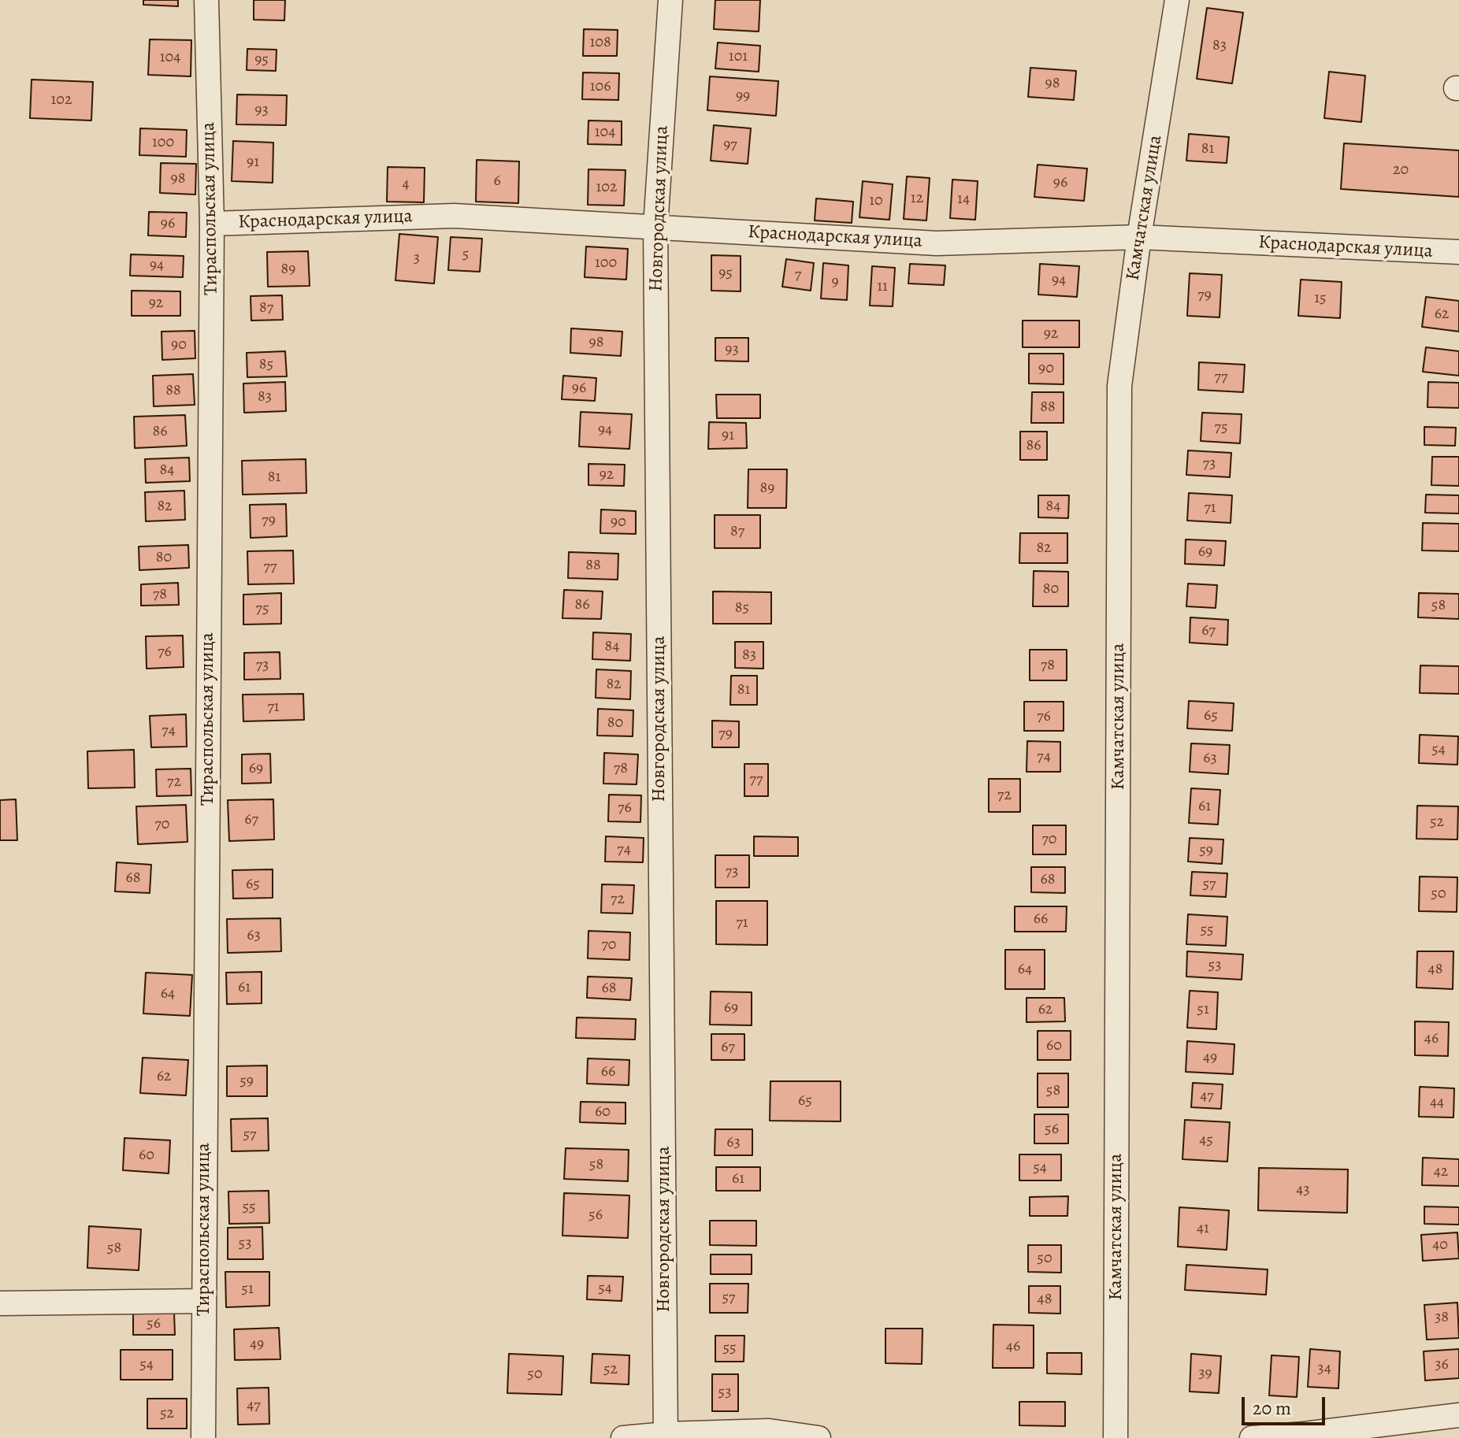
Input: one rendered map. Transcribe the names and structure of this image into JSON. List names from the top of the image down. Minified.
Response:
{"streets":{"street":["Камчатская улица","Тираспольская улица","Новгородская улица","Краснодарская улица"]},"crossings":[["Камчатская улица","Краснодарская улица"],["Тираспольская улица","Краснодарская улица"],["Новгородская улица","Краснодарская улица"]],"house_numbers":["108","83","101","104","95","98","106","99","102","93","104","100","97","81","91","20","98","6","96","4","102","12","14","10","96","5","3","100","94","89","95","7","94","9","11","79","15","92","87","62","92","98","90","93","85","90","77","96","88","83","88","75","94","86","91","86","73","84","92","81","89","82","84","71","79","90","87","82","69","80","88","77","80","78","86","58","85","75","67","84","76","83","73","78","82","81","71","65","76","80","74","79","54","74","63","69","78","77","72","72","61","76","67","52","70","70","74","59","73","68","68","65","57","50","72","66","71","55","63","70","53","64","48","61","68","64","69","62","51","46","60","67","49","66","62","59","58","47","65","44","60","56","57","45","63","60","58","54","42","61","43","55","56","41","53","40","58","50","54","51","57","48","38","56","49","46","55","54","36","34","52","39","50","53","47","52"],"scale_bar":"20 m"}
